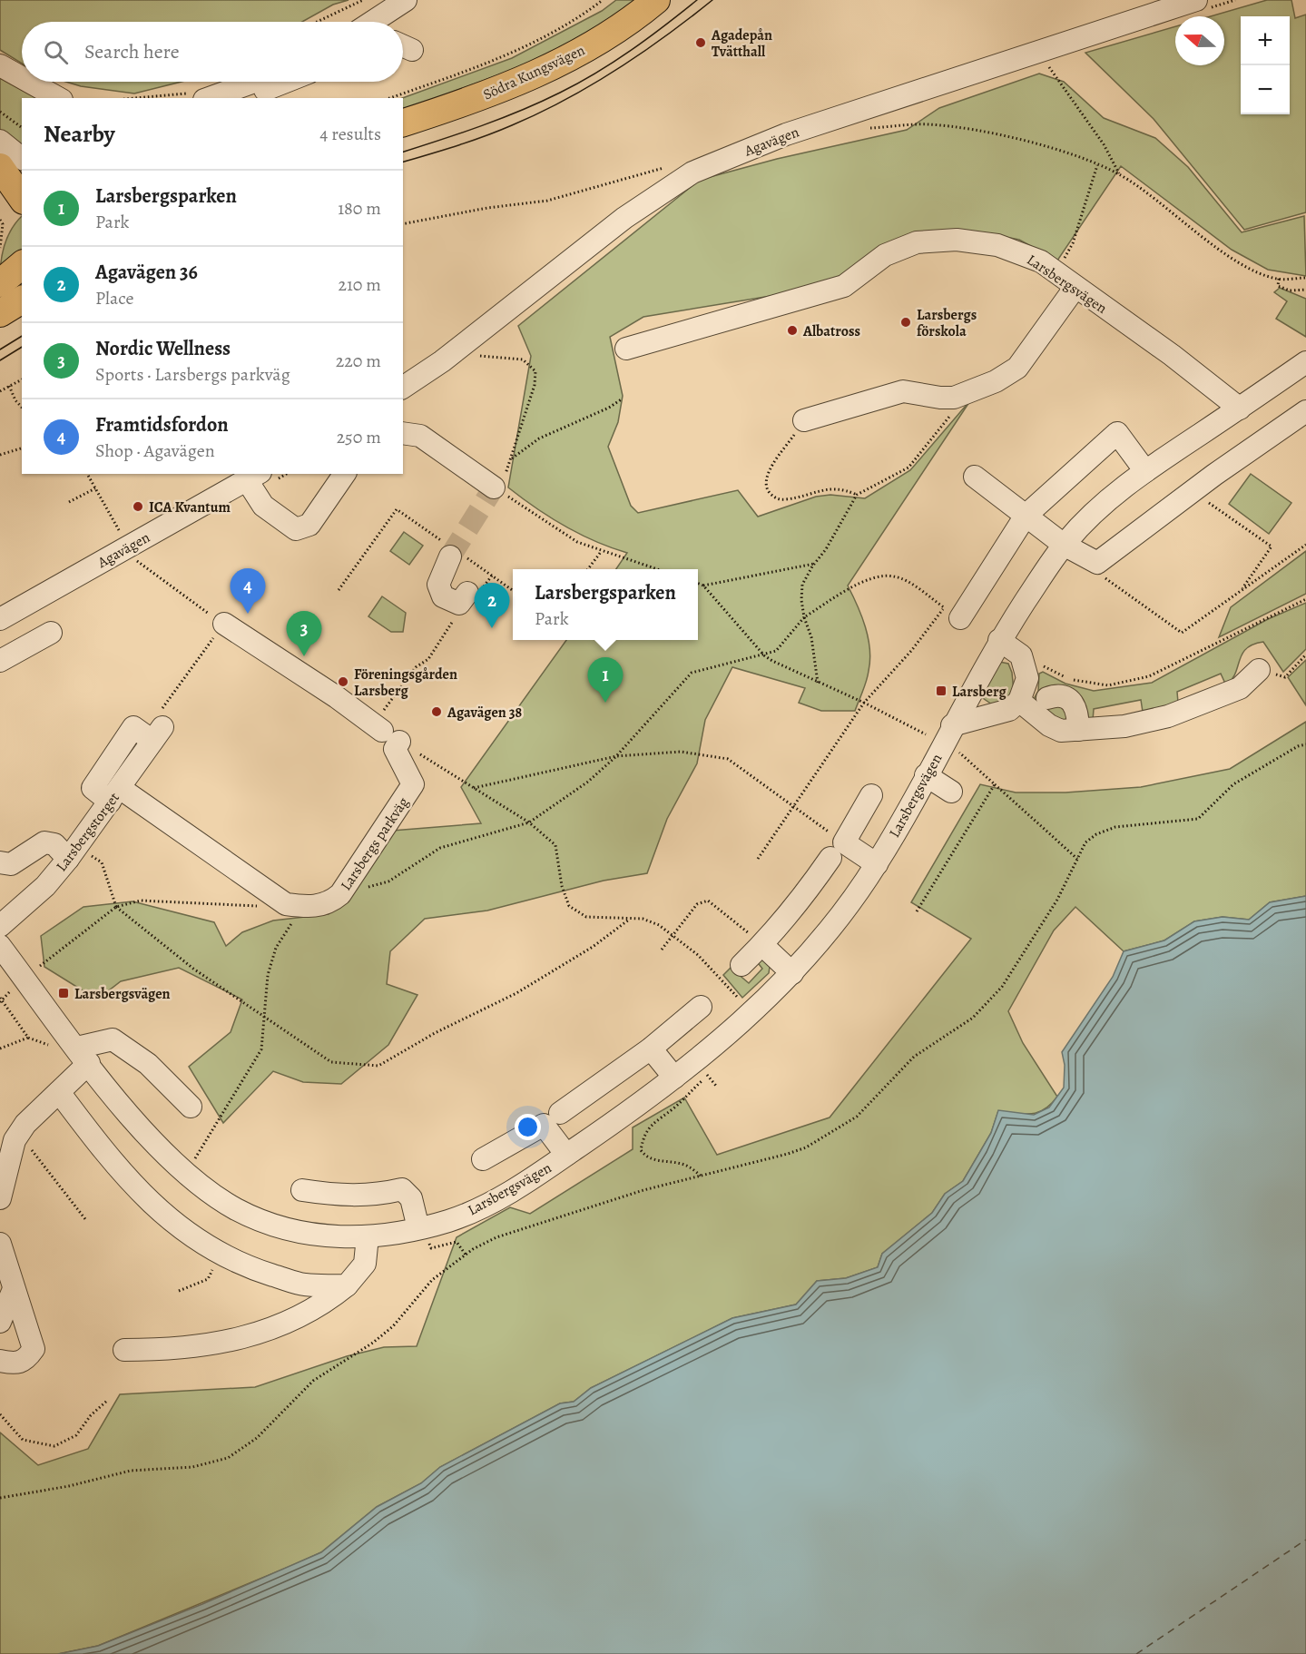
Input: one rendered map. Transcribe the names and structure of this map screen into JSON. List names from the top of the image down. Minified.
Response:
{"streets":{"main road":["Södra Kungsvägen"],"street":["Agavägen","Larsbergsvägen","Larsbergstorget","Larsbergs parkväg"]},"crossings":[["Larsbergstorget","Larsbergs parkväg"]],"places":{"other":["Agadepån Tvätthall","Larsbergs förskola","Albatross","ICA Kvantum","Föreningsgården Larsberg","Agavägen 38"],"transit":["Larsberg","Larsbergsvägen"]},"north":"left","page":{"map_buttons":["+","−"],"search":"Search here","heading":["Nearby","4 results"],"list":[{"mark":"1","name":"Larsbergsparken","note":"Park","value":"180 m"},{"mark":"2","name":"Agavägen 36","note":"Place","value":"210 m"},{"mark":"3","name":"Nordic Wellness","note":"Sports · Larsbergs parkväg","value":"220 m"},{"mark":"4","name":"Framtidsfordon","note":"Shop · Agavägen","value":"250 m"}],"pins":["4","2","3","1"],"popup":["Larsbergsparken","Park"]}}
